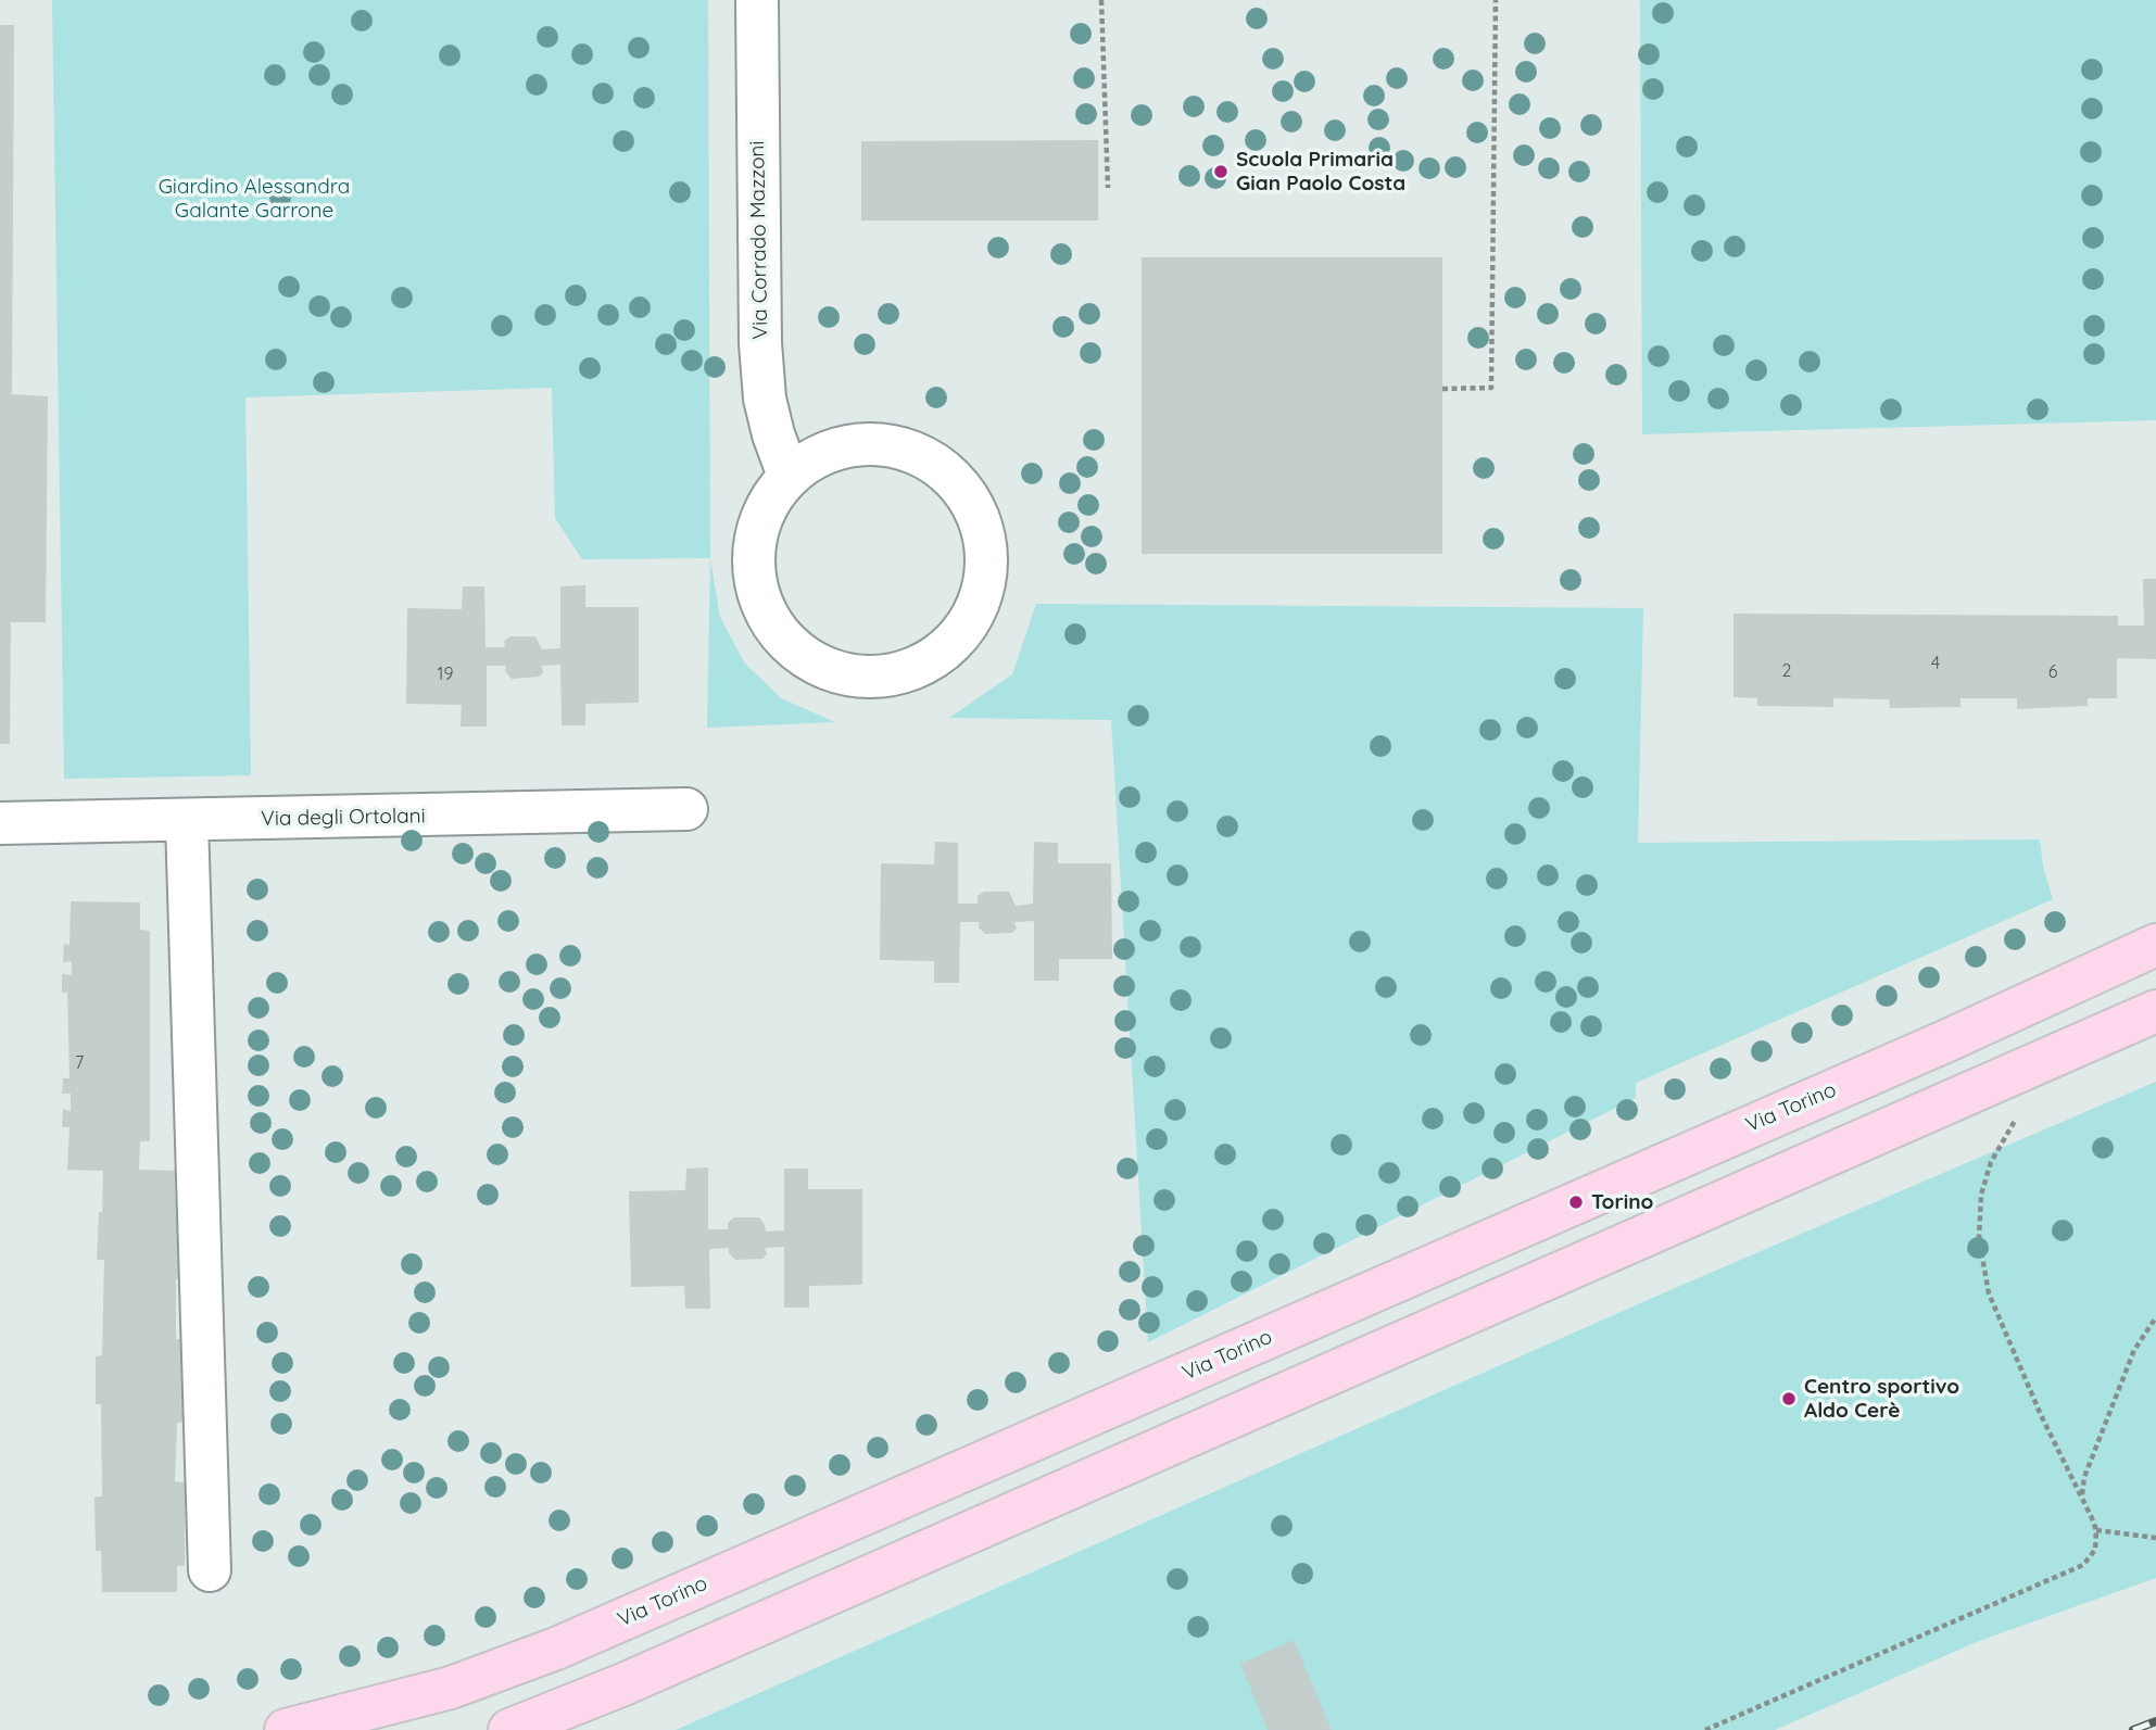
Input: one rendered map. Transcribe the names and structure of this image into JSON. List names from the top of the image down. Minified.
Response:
{"streets":{"main road":["Via Torino"],"street":["Via Corrado Mazzoni","Via degli Ortolani"]},"parks":["Giardino Alessandra Galante Garrone"],"places":["Scuola Primaria Gian Paolo Costa","Torino","Centro sportivo Aldo Cerè"],"house_numbers":["4","2","6","19","7"]}
